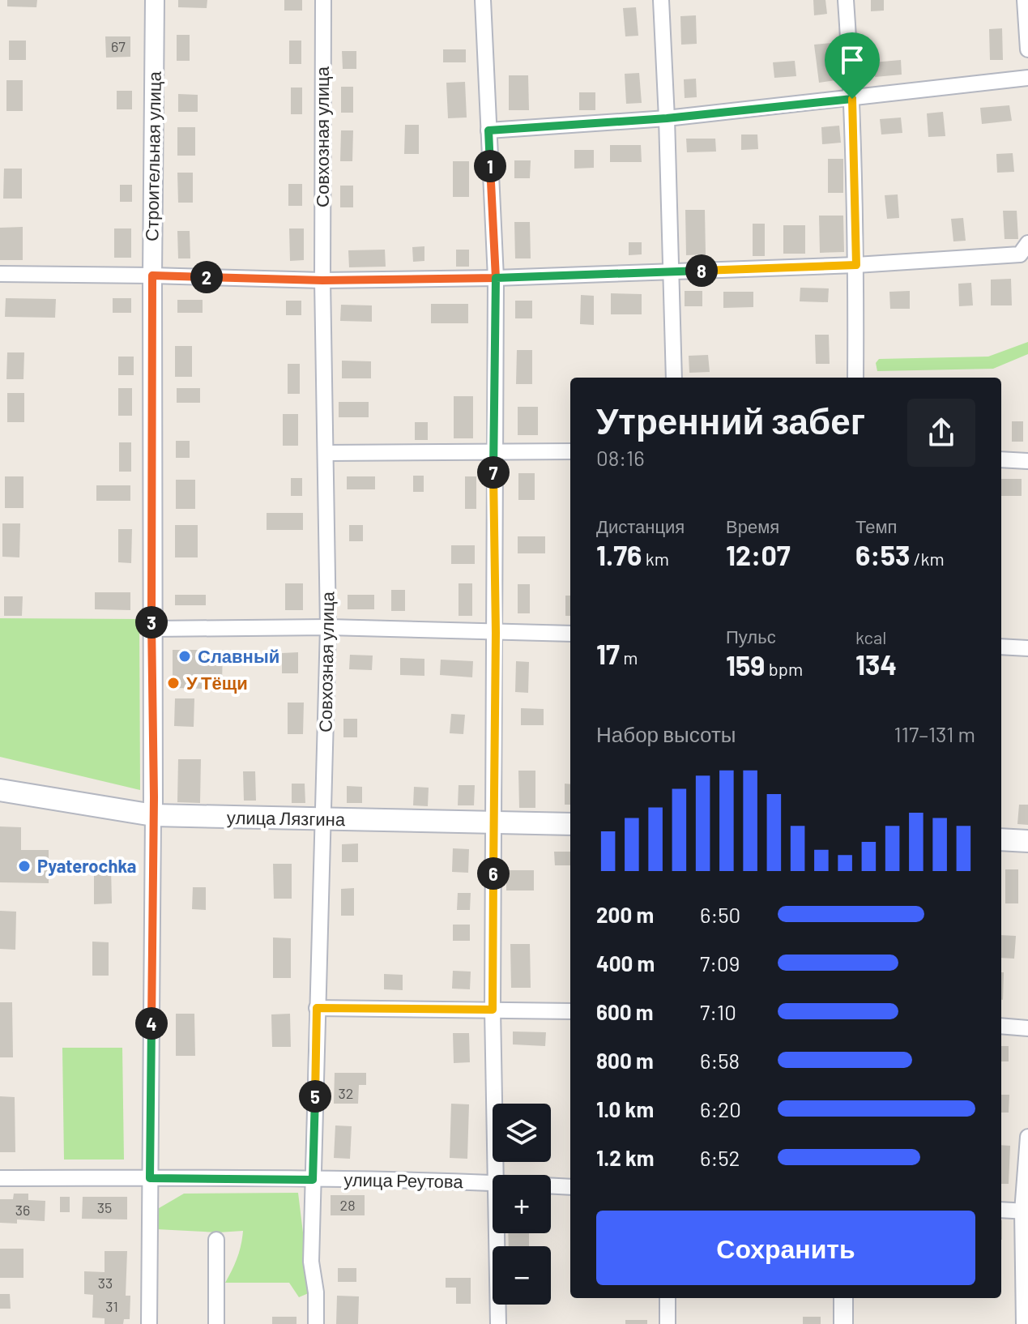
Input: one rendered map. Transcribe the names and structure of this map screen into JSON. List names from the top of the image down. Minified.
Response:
{"streets":{"main road":["улица Лязгина"],"street":["Совхозная улица","Строительная улица","улица Реутова"]},"crossings":[["Совхозная улица","улица Лязгина"],["Совхозная улица","улица Реутова"],["Строительная улица","улица Лязгина"],["Строительная улица","улица Реутова"]],"places":["Славный","У Тёщи","Pyaterochka"],"house_numbers":["67","32","28","35","36","33","31"],"page":{"pins":["1","8","2","7","3","6","4","5"],"heading":["Утренний забег","08:16"],"stats":[["Дистанция","1.76 km"],["Время","12:07"],["Темп","6:53 /km"],["17 m"],["Пульс","159 bpm"],["kcal","134"]],"chart":["Набор высоты","117–131 m"],"list":[{"name":"200 m","note":"6:50"},{"name":"400 m","note":"7:09"},{"name":"600 m","note":"7:10"},{"name":"800 m","note":"6:58"},{"name":"1.0 km","note":"6:20"},{"name":"1.2 km","note":"6:52"}],"map_buttons":["+","−"],"buttons":"Сохранить"}}
